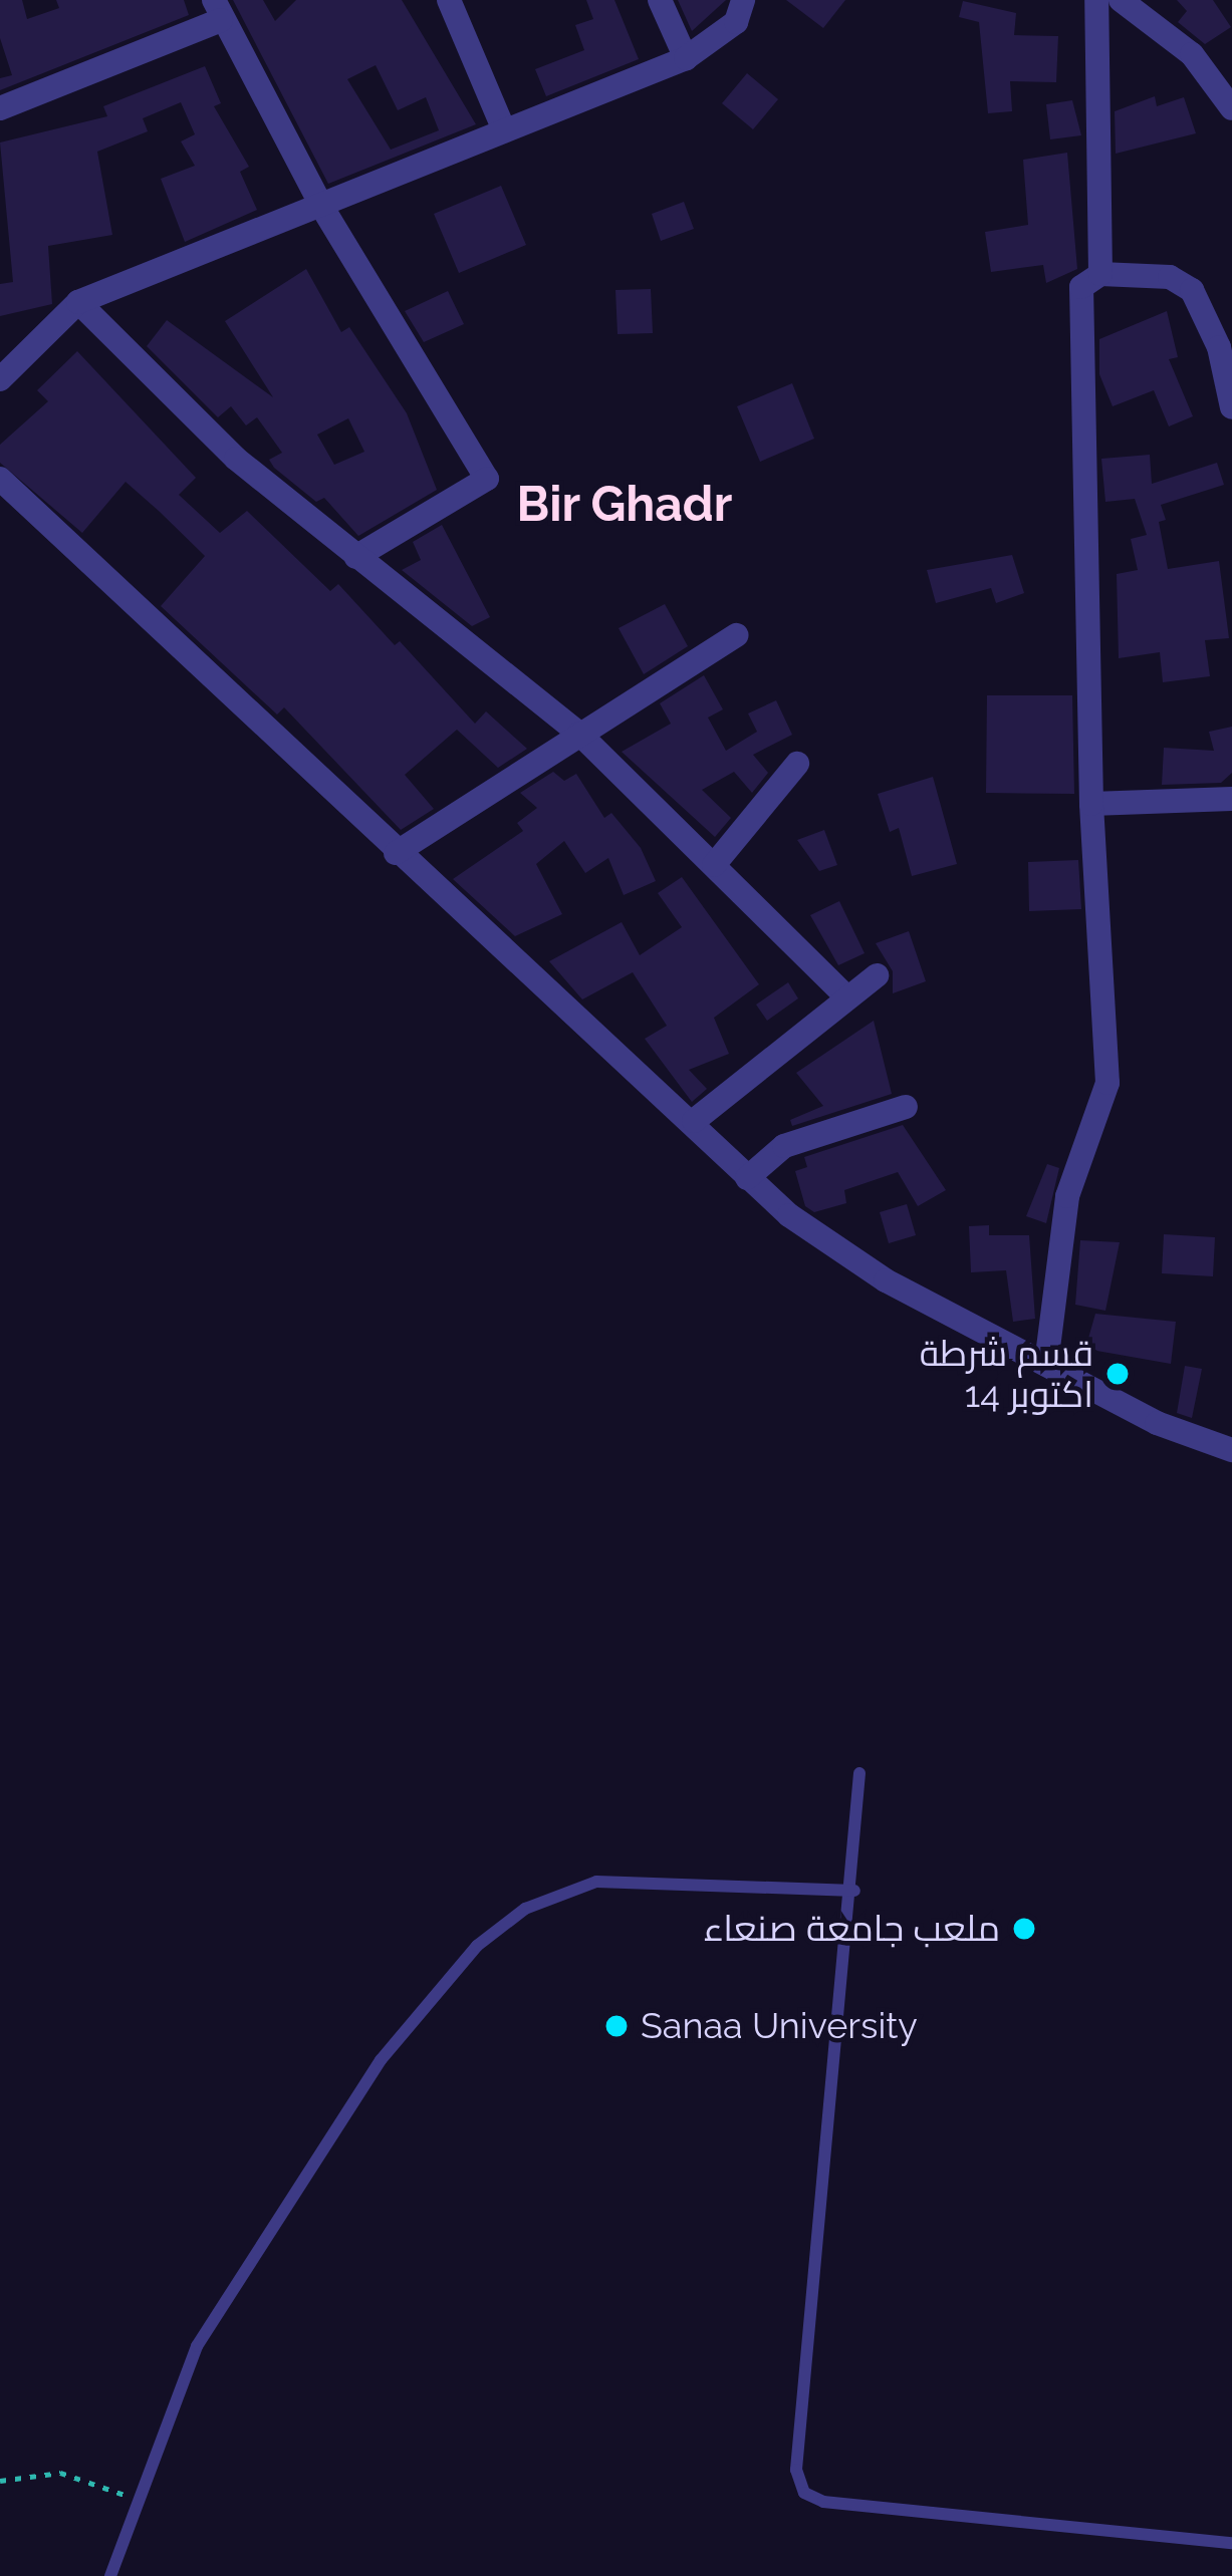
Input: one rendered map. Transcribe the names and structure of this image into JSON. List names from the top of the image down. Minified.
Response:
{"districts":["Bir Ghadr"],"places":["قسم شرطة 14 اكتوبر","ملعب جامعة صنعاء","Sanaa University"]}
